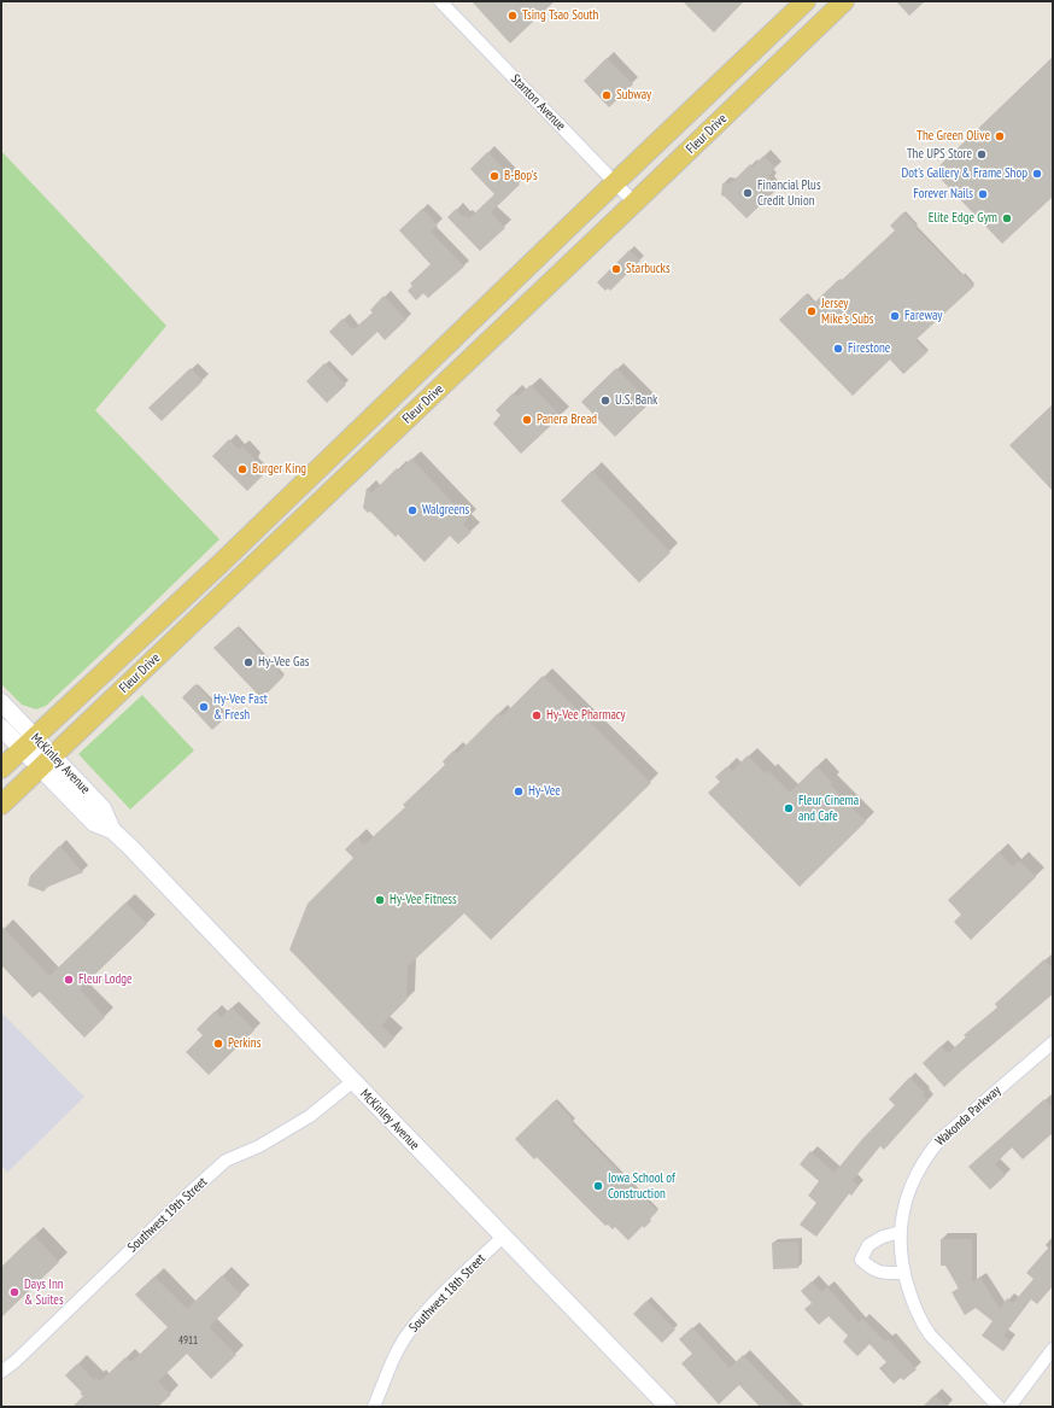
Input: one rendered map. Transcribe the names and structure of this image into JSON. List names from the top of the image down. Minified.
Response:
{"streets":{"main road":["Fleur Drive","McKinley Avenue"],"street":["Stanton Avenue","Wakonda Parkway","Southwest 19th Street","Southwest 18th Street"]},"crossings":[["Stanton Avenue","Fleur Drive"],["Fleur Drive","McKinley Avenue"],["McKinley Avenue","Southwest 19th Street"],["McKinley Avenue","Southwest 18th Street"]],"places":["Tsing Tsao South","Subway","The Green Olive","The UPS Store","Dot's Gallery & Frame Shop","B-Bop's","Financial Plus Credit Union","Forever Nails","Elite Edge Gym","Starbucks","Jersey Mike's Subs","Fareway","Firestone","U.S. Bank","Panera Bread","Burger King","Walgreens","Hy-Vee Gas","Hy-Vee Fast & Fresh","Hy-Vee Pharmacy","Hy-Vee","Fleur Cinema and Cafe","Hy-Vee Fitness","Fleur Lodge","Perkins","Iowa School of Construction","Days Inn & Suites"],"house_numbers":["4911"]}
